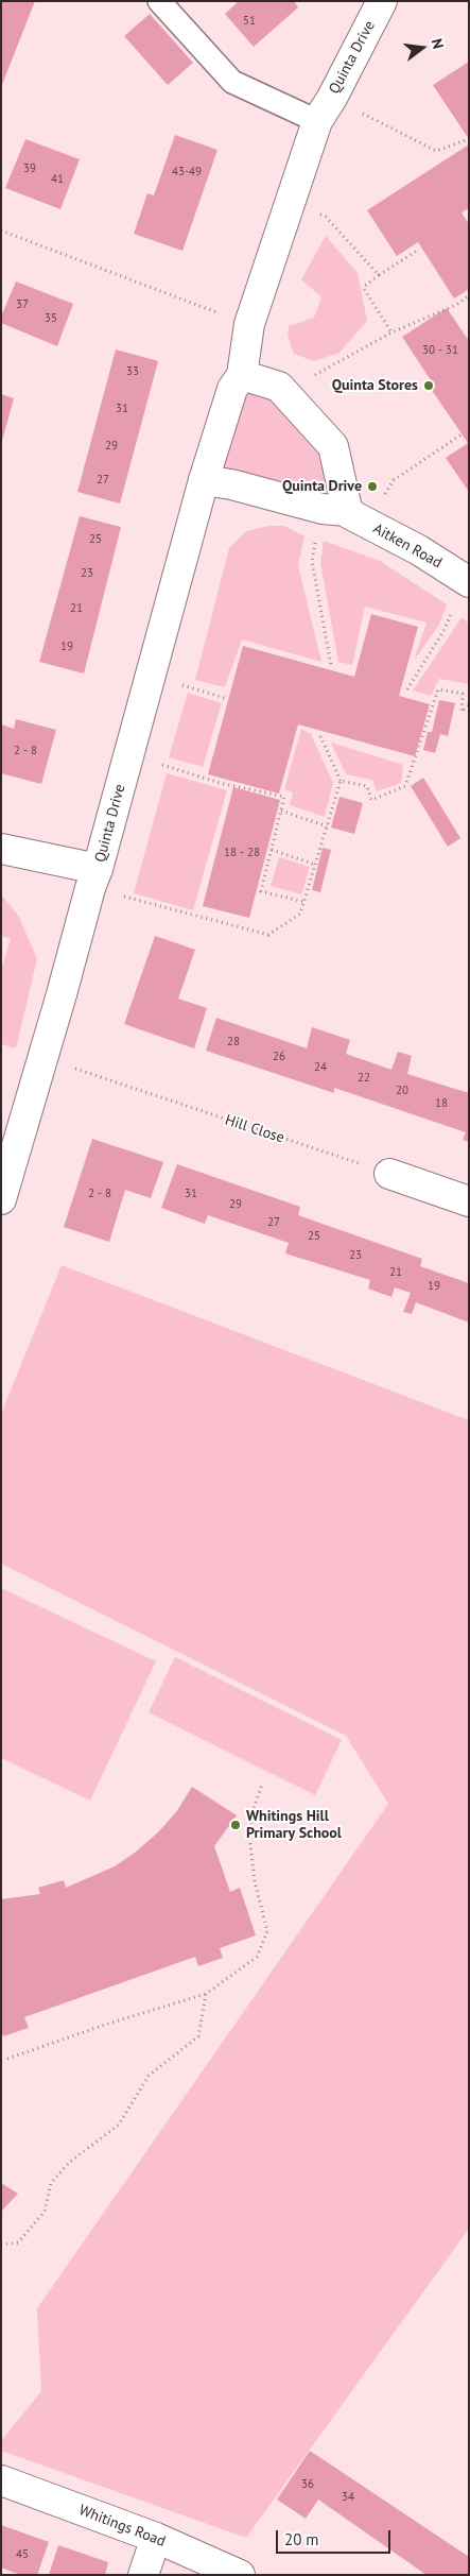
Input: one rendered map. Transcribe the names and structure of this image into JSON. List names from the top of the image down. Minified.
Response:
{"streets":{"street":["Quinta Drive","Aitken Road","Whitings Road"],"path":["Hill Close"]},"crossings":[["Quinta Drive","Aitken Road"],["Quinta Drive","Hill Close"]],"places":["Quinta Stores","Quinta Drive","Whitings Hill Primary School"],"house_numbers":["51","39","43-49","41","37","35","30 - 31","33","31","29","27","25","23","21","19","2 - 8","18 - 28","28","26","24","22","20","18","2 - 8","31","29","27","25","23","21","19","36","34","45"],"scale_bar":"20 m","north":"right"}
